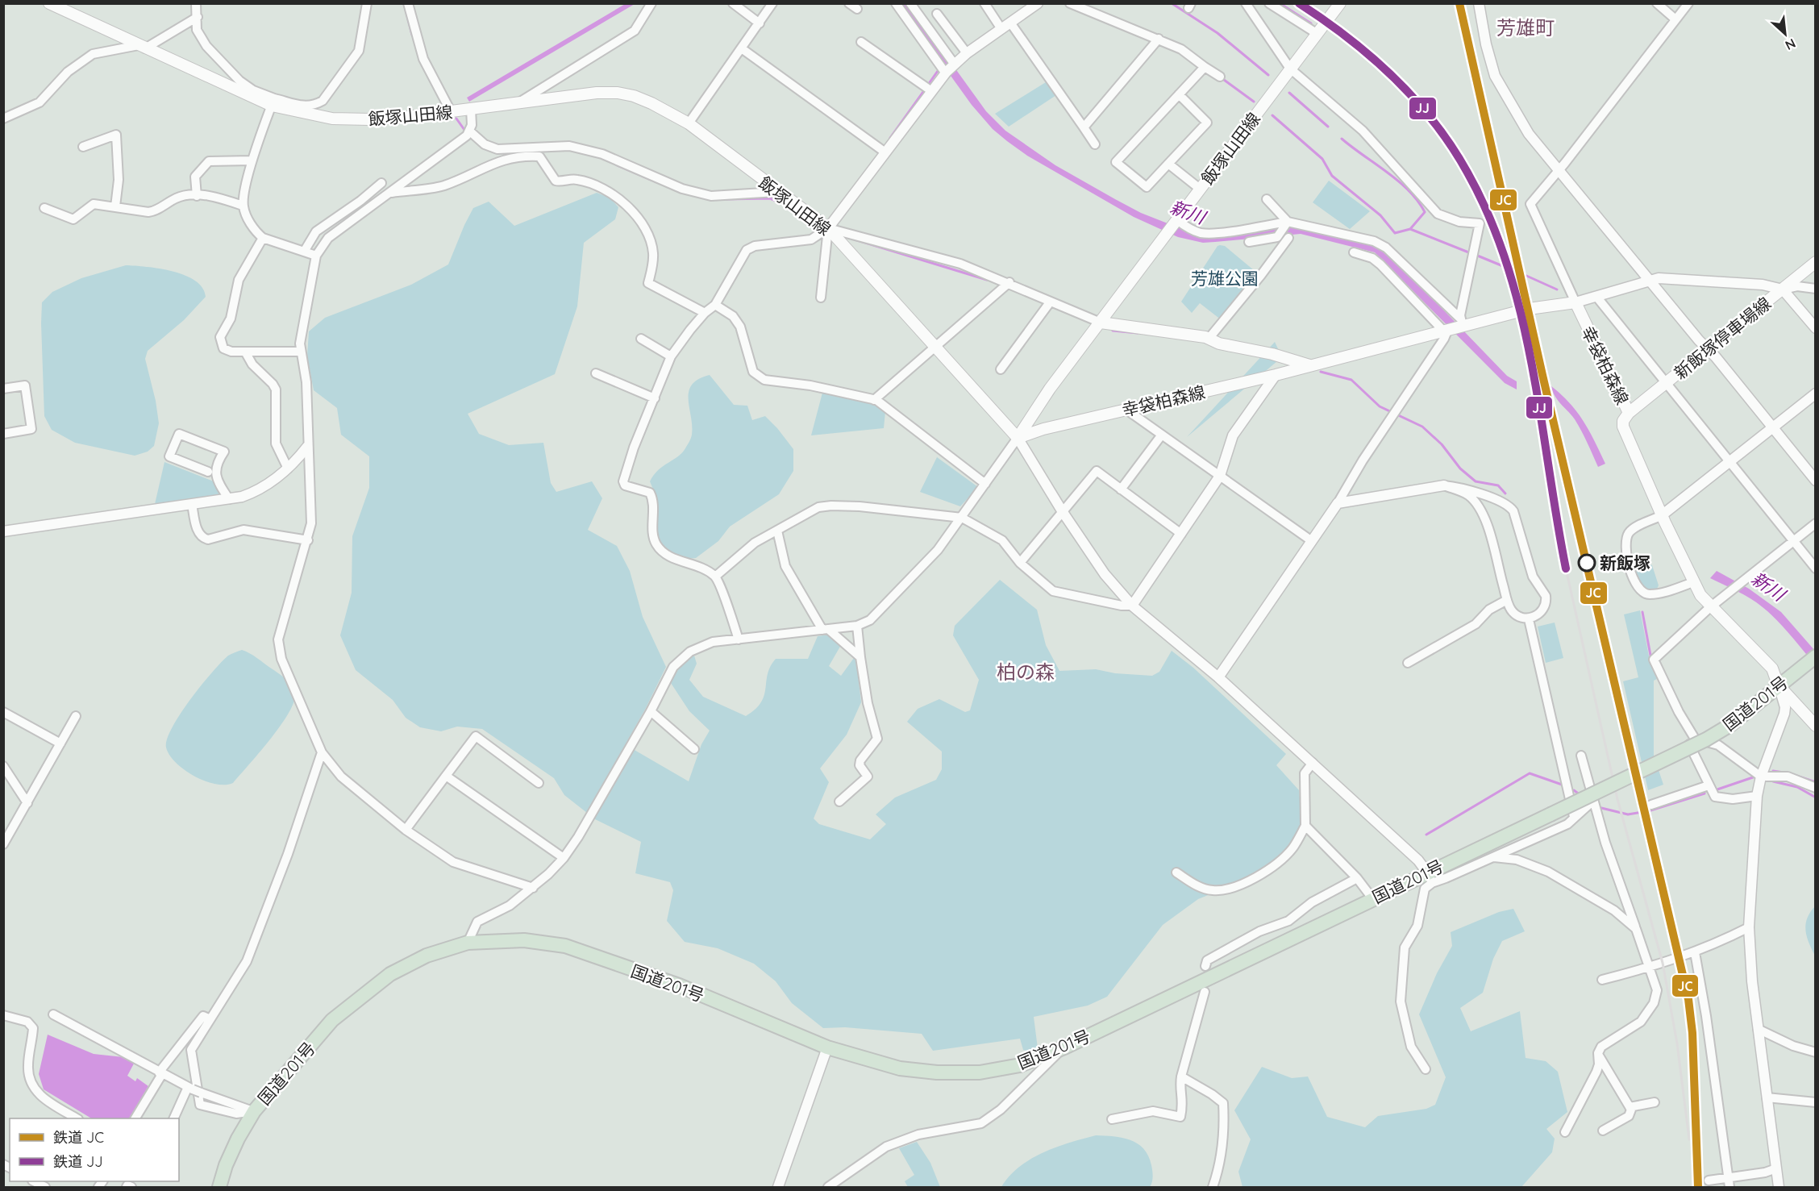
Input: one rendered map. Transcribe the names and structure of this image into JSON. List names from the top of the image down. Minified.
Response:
{"streets":{"highway":["国道201号"],"main road":["飯塚山田線","新飯塚停車場線","幸袋柏森線"]},"crossings":[["飯塚山田線","幸袋柏森線"],["新飯塚停車場線","幸袋柏森線"],["幸袋柏森線","国道201号"]],"districts":["芳雄町","柏の森"],"water":["新川"],"parks":["芳雄公園"],"places":["新飯塚"],"lines":["rail line JC","rail line JJ"],"legend":["鉄道 JC","鉄道 JJ"],"north":"bottom right"}
